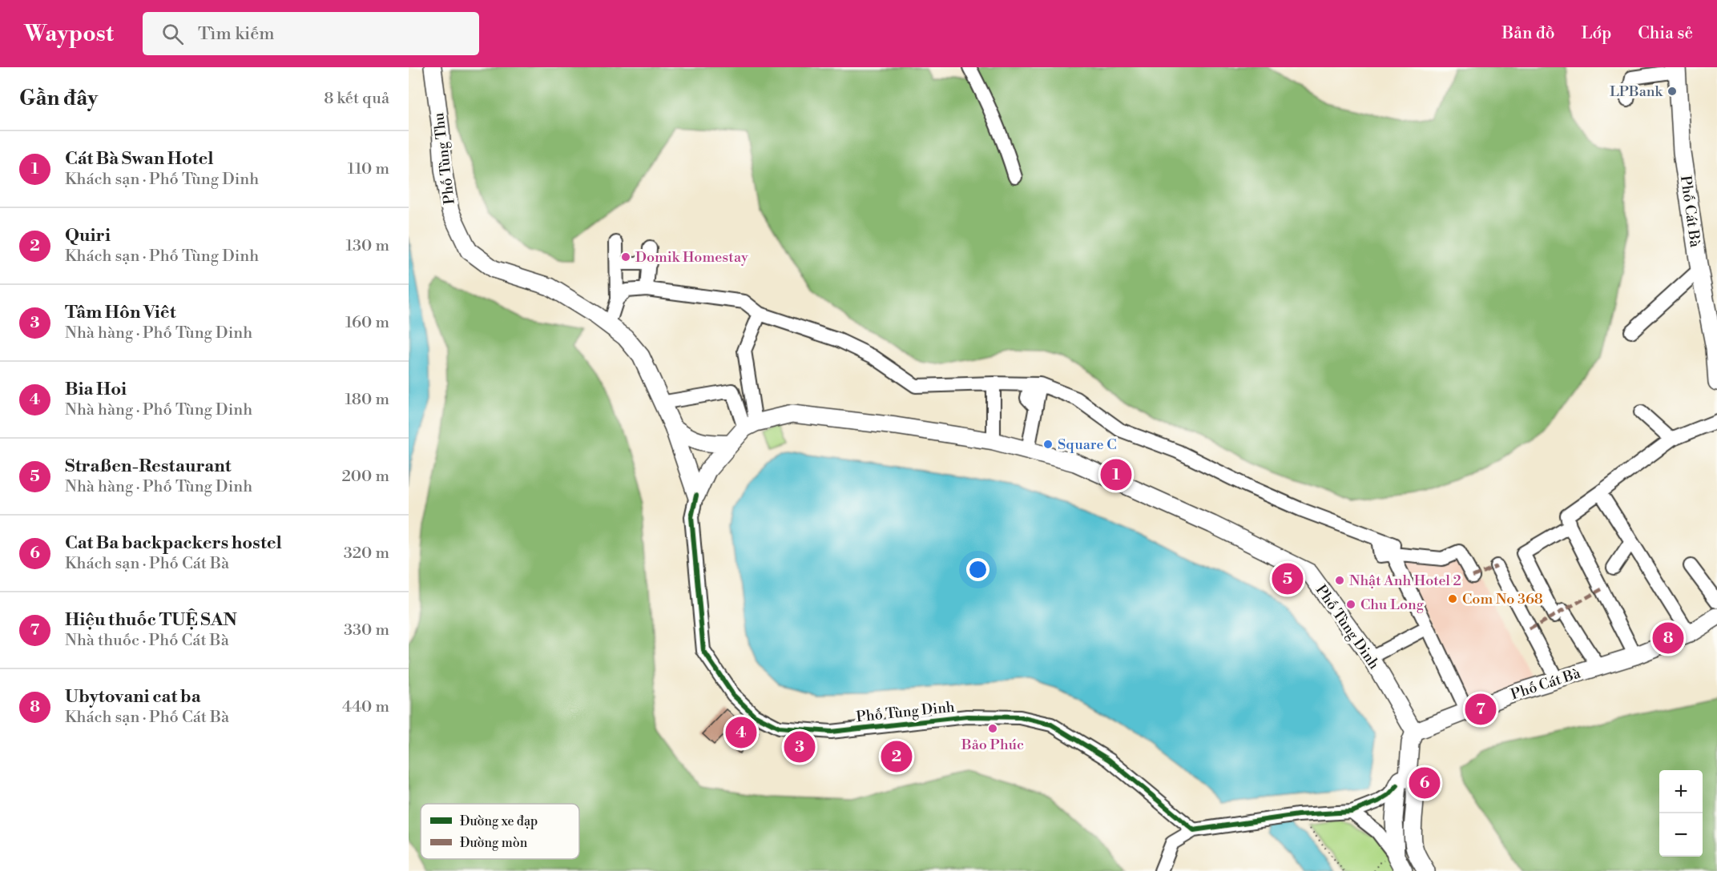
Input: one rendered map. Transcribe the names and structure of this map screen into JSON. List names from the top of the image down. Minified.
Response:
{"streets":{"main road":["Phố Tùng Thu","Phố Cát Bà","Phố Tùng Dinh"]},"crossings":[["Phố Tùng Thu","Phố Tùng Dinh"],["Phố Cát Bà","Phố Tùng Dinh"]],"places":["LPBank","Domik Homestay","Square C","Nhật Anh Hotel 2","Com No 368","Chu Long","Bảo Phúc"],"legend":["Đường xe đạp","Đường mòn"],"page":{"header":"Waypost","search":"Tìm kiếm","nav":["Bản đồ","Lớp","Chia sẻ"],"heading":["Gần đây","8 kết quả"],"list":[{"mark":"1","name":"Cát Bà Swan Hotel","note":"Khách sạn · Phố Tùng Dinh","value":"110 m"},{"mark":"2","name":"Quiri","note":"Khách sạn · Phố Tùng Dinh","value":"130 m"},{"mark":"3","name":"Tâm Hôn Viêt","note":"Nhà hàng · Phố Tùng Dinh","value":"160 m"},{"mark":"4","name":"Bia Hoi","note":"Nhà hàng · Phố Tùng Dinh","value":"180 m"},{"mark":"5","name":"Straßen-Restaurant","note":"Nhà hàng · Phố Tùng Dinh","value":"200 m"},{"mark":"6","name":"Cat Ba backpackers hostel","note":"Khách sạn · Phố Cát Bà","value":"320 m"},{"mark":"7","name":"Hiệu thuốc TUỆ SAN","note":"Nhà thuốc · Phố Cát Bà","value":"330 m"},{"mark":"8","name":"Ubytovani cat ba","note":"Khách sạn · Phố Cát Bà","value":"440 m"}],"pins":["1","5","8","7","4","3","2","6"],"map_buttons":["+","−"]}}
